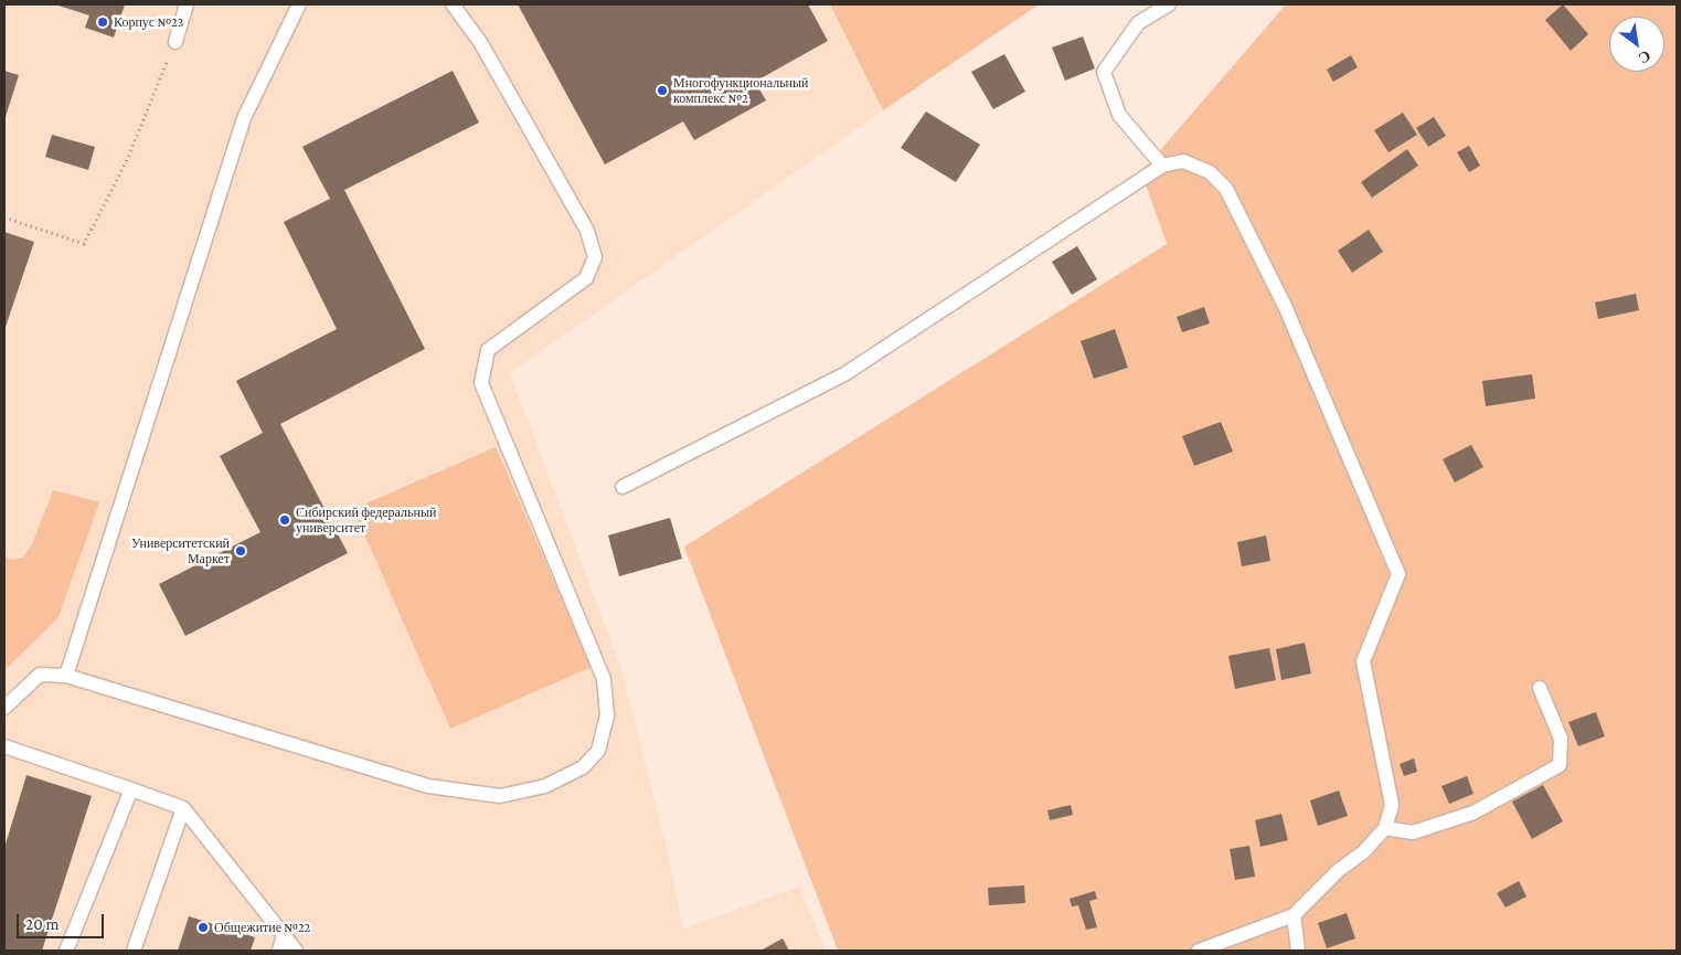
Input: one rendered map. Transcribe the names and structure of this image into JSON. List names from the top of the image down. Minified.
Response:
{"places":["Корпус №23","Многофункциональный комплекс №2","Сибирский федеральный университет","Университетский Маркет","Общежитие №22"],"scale_bar":"20 m","north":"bottom right"}
